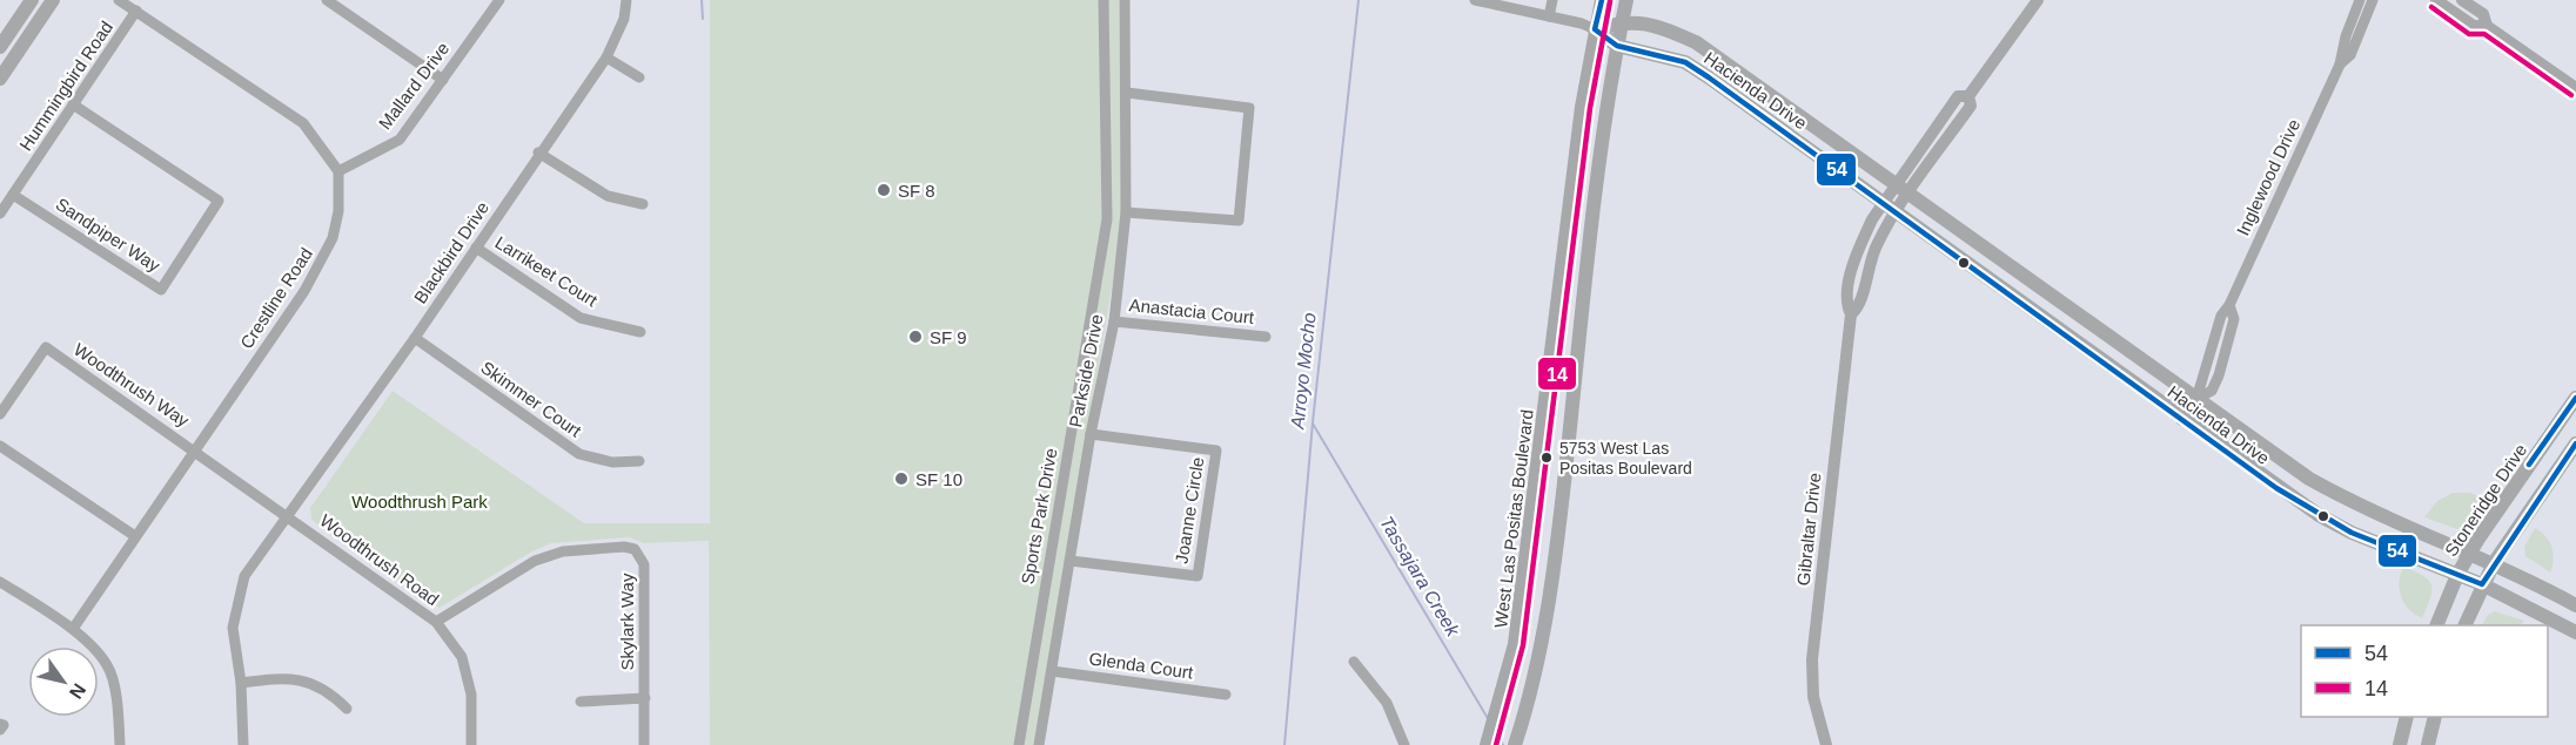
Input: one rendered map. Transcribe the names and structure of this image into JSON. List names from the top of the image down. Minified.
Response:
{"streets":{"main road":["Hacienda Drive","Stoneridge Drive","West Las Positas Boulevard"],"street":["Hummingbird Road","Mallard Drive","Inglewood Drive","Sandpiper Way","Blackbird Drive","Larrikeet Court","Crestline Road","Anastacia Court","Parkside Drive","Woodthrush Way","Skimmer Court","Joanne Circle","Sports Park Drive","Gibraltar Drive","Woodthrush Road","Skylark Way","Glenda Court"]},"crossings":[["Hummingbird Road","Sandpiper Way"],["Mallard Drive","Crestline Road"],["Hacienda Drive","Inglewood Drive"],["Hacienda Drive","Stoneridge Drive"],["Hacienda Drive","West Las Positas Boulevard"],["Hacienda Drive","Gibraltar Drive"],["Blackbird Drive","Larrikeet Court"],["Blackbird Drive","Skimmer Court"],["Blackbird Drive","Woodthrush Road"],["Crestline Road","Woodthrush Way"],["Crestline Road","Woodthrush Road"],["Anastacia Court","Parkside Drive"],["Parkside Drive","Joanne Circle"],["Parkside Drive","Glenda Court"],["Woodthrush Way","Woodthrush Road"],["Woodthrush Road","Skylark Way"]],"water":["Arroyo Mocho","Tassajara Creek"],"parks":["Woodthrush Park"],"places":["SF 8","SF 9","5753 West Las Positas Boulevard","SF 10"],"lines":["transit line 54","transit line 14"],"legend":["54","14"],"north":"bottom right"}
